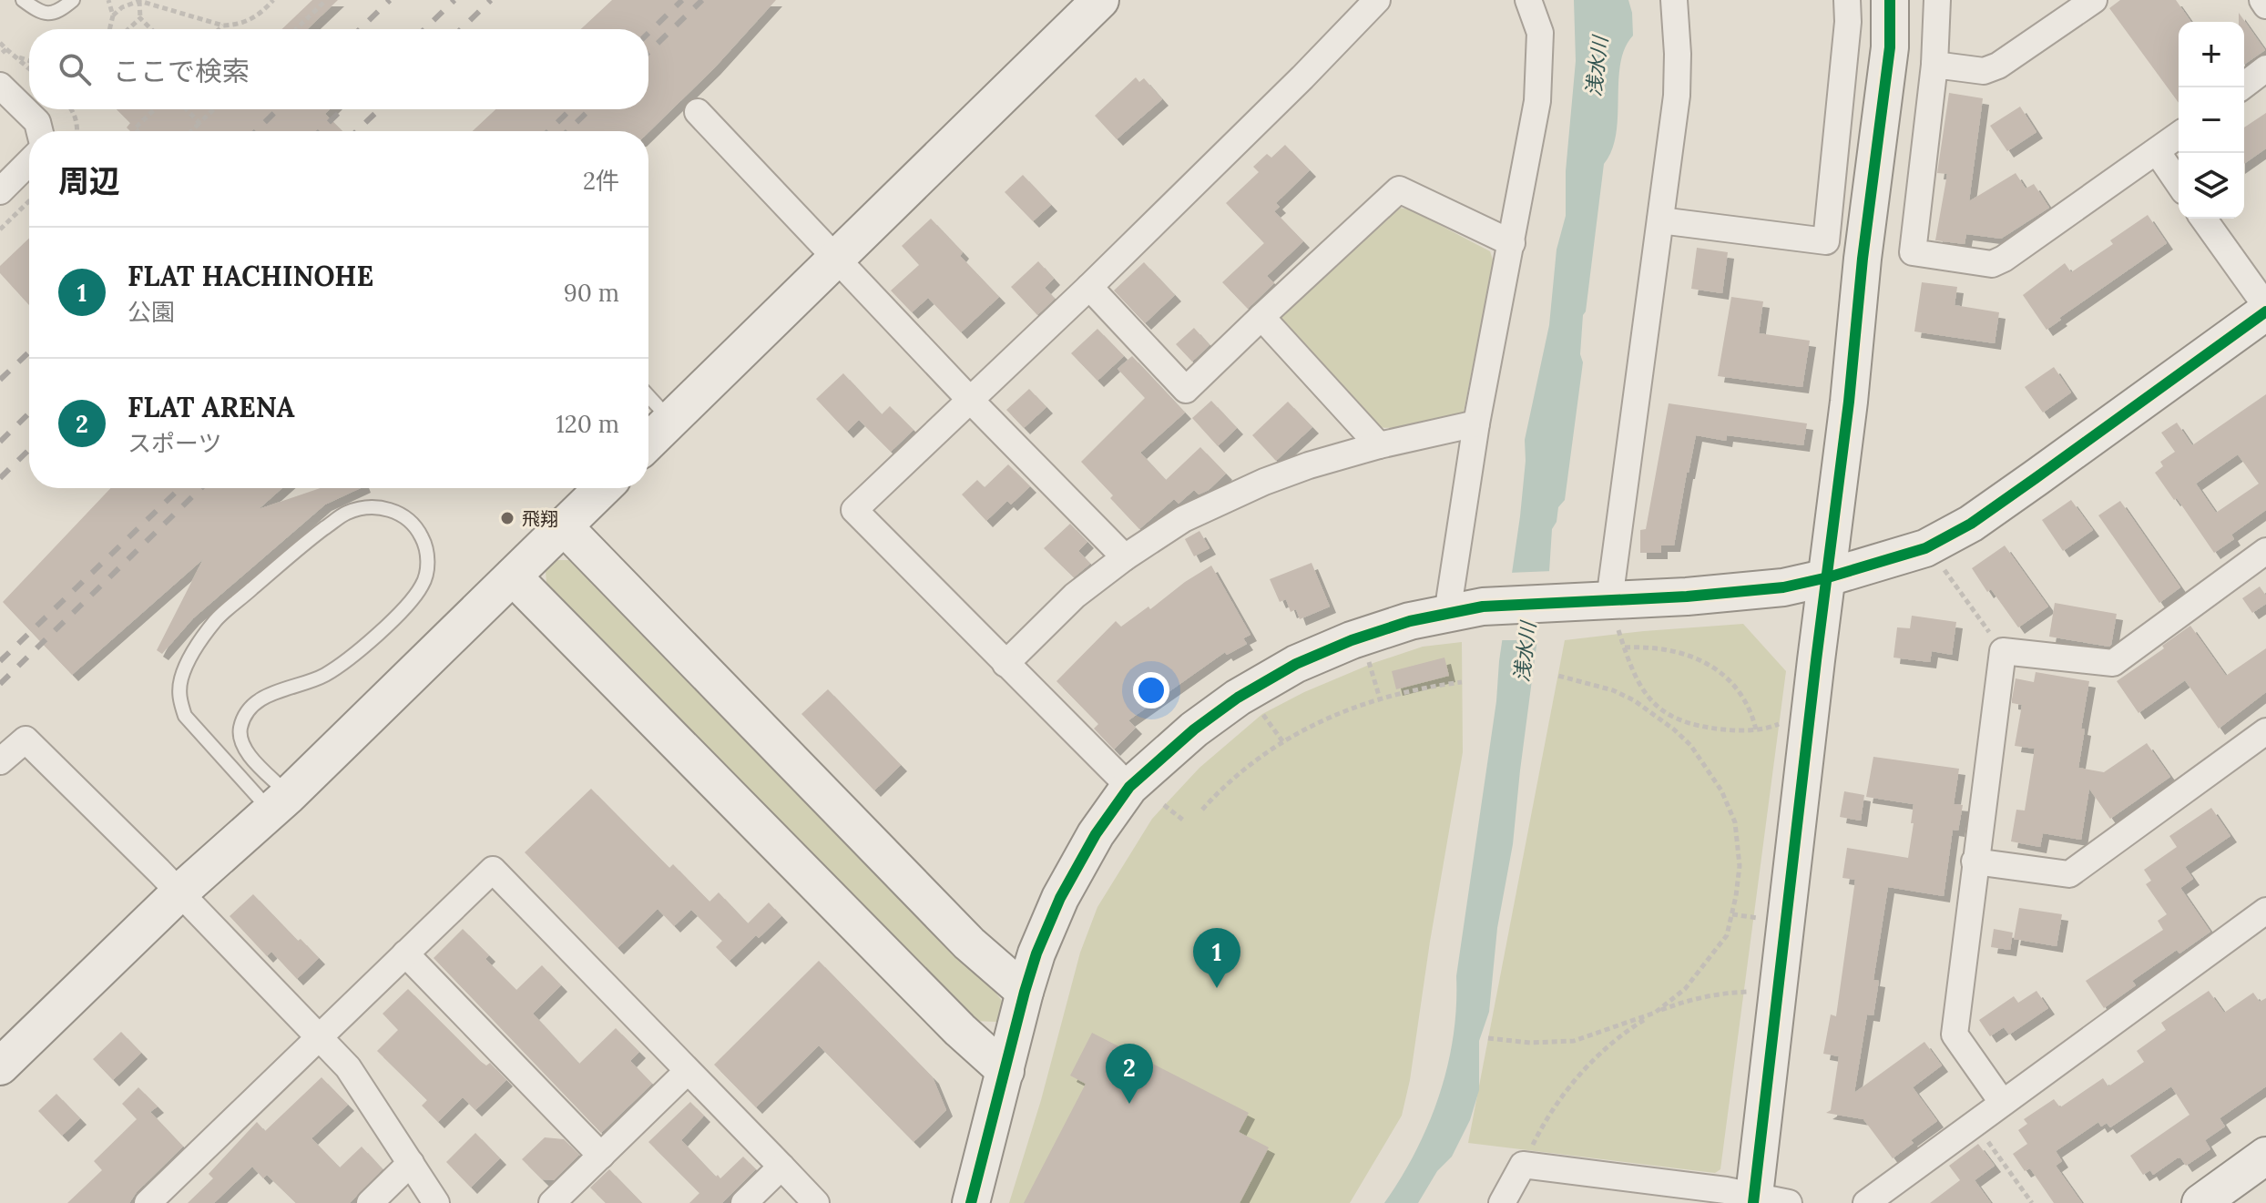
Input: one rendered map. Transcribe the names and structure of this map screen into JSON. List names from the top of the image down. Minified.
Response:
{"water":["浅水川"],"places":["飛翔"],"page":{"map_buttons":["+","−"],"search":"ここで検索","heading":["周辺","2件"],"list":[{"mark":"1","name":"FLAT HACHINOHE","note":"公園","value":"90 m"},{"mark":"2","name":"FLAT ARENA","note":"スポーツ","value":"120 m"}],"pins":["1","2"]}}
